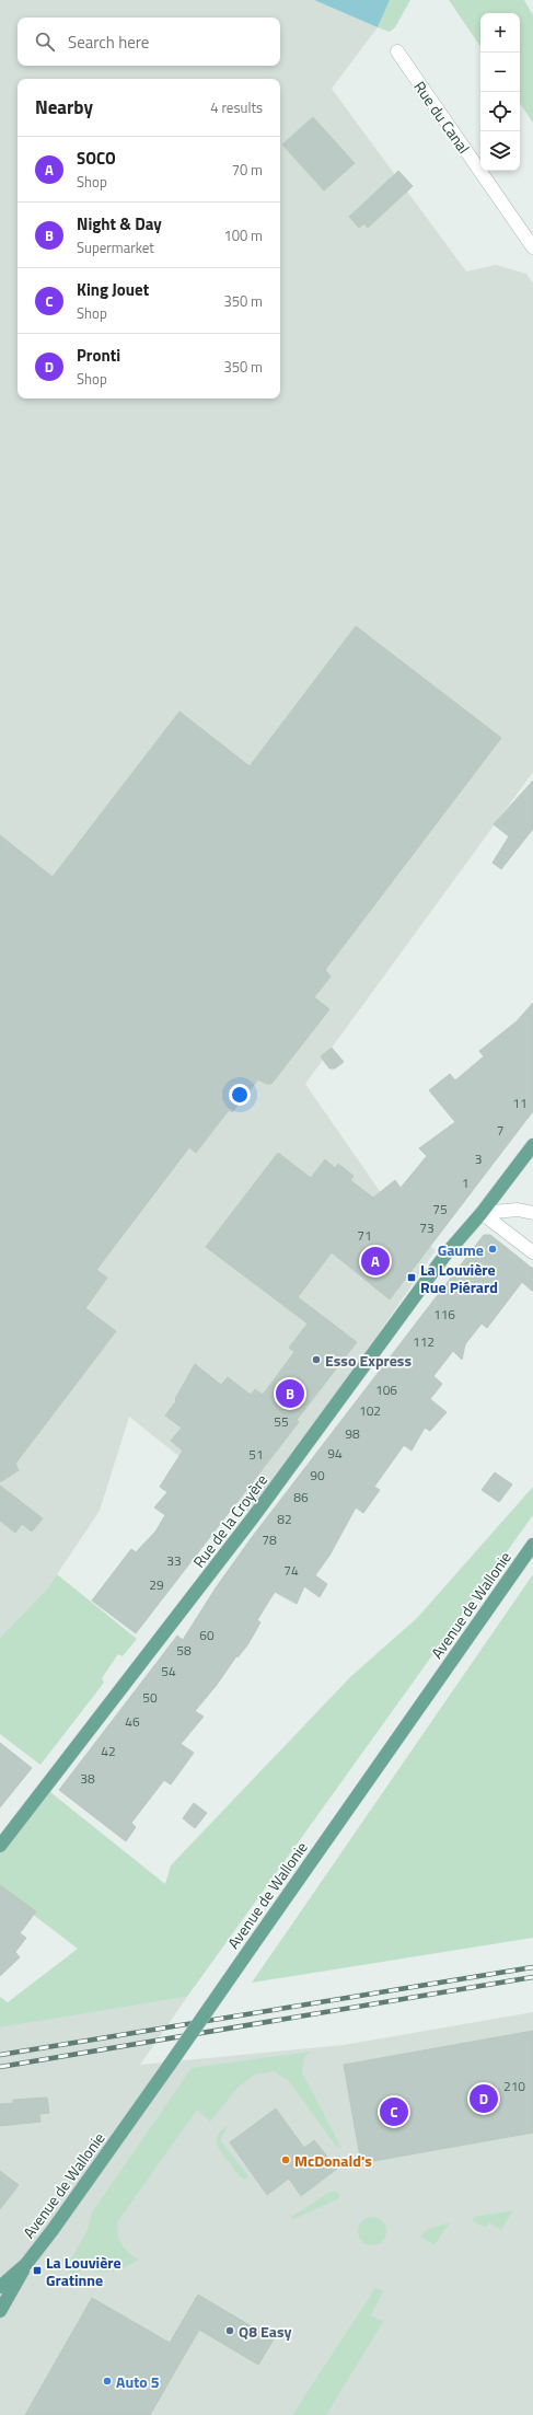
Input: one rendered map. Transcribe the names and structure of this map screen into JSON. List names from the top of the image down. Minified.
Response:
{"streets":{"main road":["Rue de la Croyère","Avenue de Wallonie"],"street":["Rue du Canal"]},"places":{"other":["Gaume","Esso Express","McDonald's","Q8 Easy","Auto 5"],"transit":["La Louvière Rue Piérard","La Louvière Gratinne"]},"house_numbers":["11","7","3","1","75","73","71","116","112","106","102","55","98","94","51","90","86","82","78","33","74","29","60","58","54","50","46","42","38","210"],"page":{"map_buttons":["+","−"],"search":"Search here","heading":["Nearby","4 results"],"list":[{"mark":"A","name":"SOCO","note":"Shop","value":"70 m"},{"mark":"B","name":"Night & Day","note":"Supermarket","value":"100 m"},{"mark":"C","name":"King Jouet","note":"Shop","value":"350 m"},{"mark":"D","name":"Pronti","note":"Shop","value":"350 m"}],"pins":["A","B","D","C"]}}
